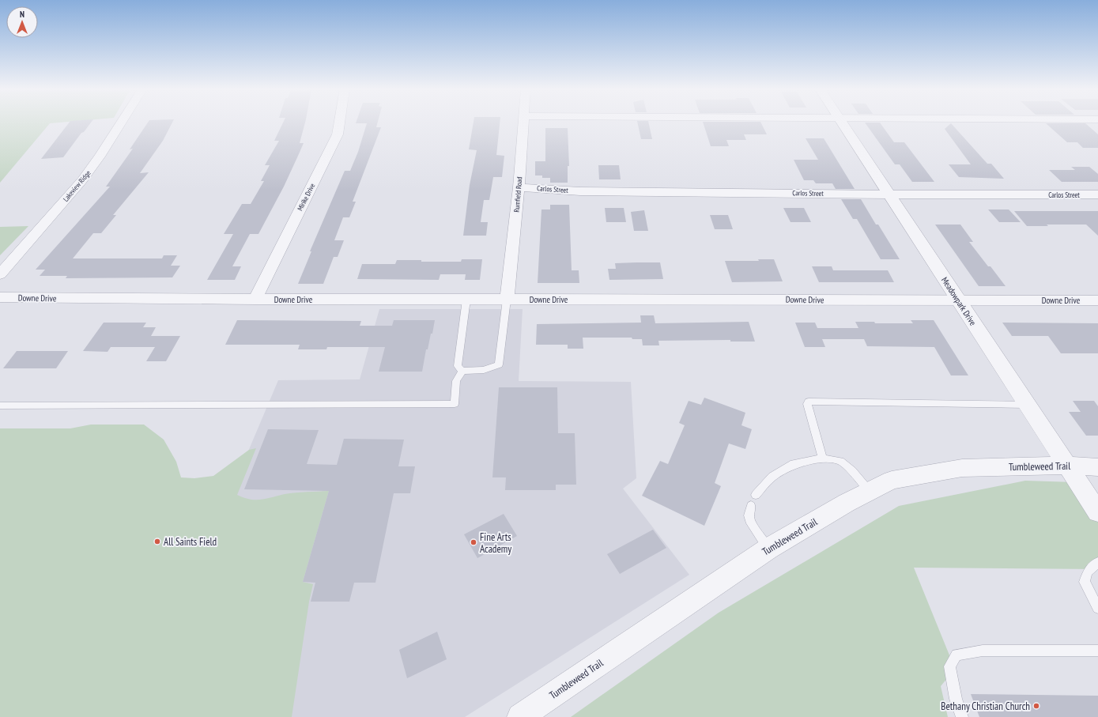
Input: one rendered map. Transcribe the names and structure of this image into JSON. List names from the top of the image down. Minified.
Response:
{"streets":{"street":["Lakeview Ridge","Carlos Street","Rumfield Road","Mirike Drive","Downe Drive","Meadowpark Drive","Tumbleweed Trail"]},"crossings":[["Carlos Street","Rumfield Road"],["Carlos Street","Meadowpark Drive"],["Rumfield Road","Downe Drive"],["Mirike Drive","Downe Drive"],["Downe Drive","Meadowpark Drive"],["Meadowpark Drive","Tumbleweed Trail"]],"places":["All Saints Field","Fine Arts Academy","Bethany Christian Church"],"north":"top"}
